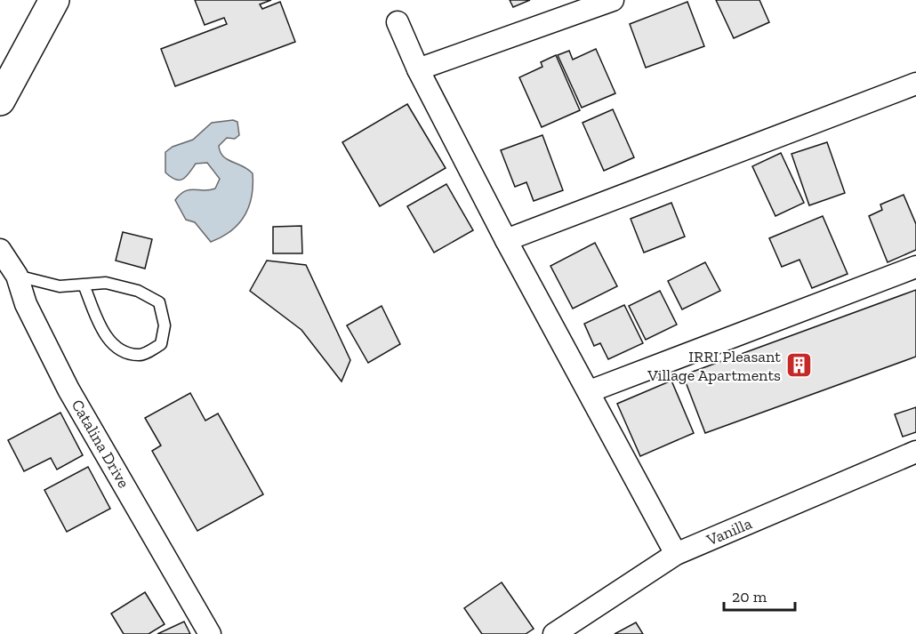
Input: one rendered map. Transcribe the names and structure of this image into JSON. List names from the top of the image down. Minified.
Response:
{"streets":{"street":["Catalina Drive","Vanilla"]},"places":{"building":["IRRI Pleasant Village Apartments"]},"scale_bar":"20 m"}
